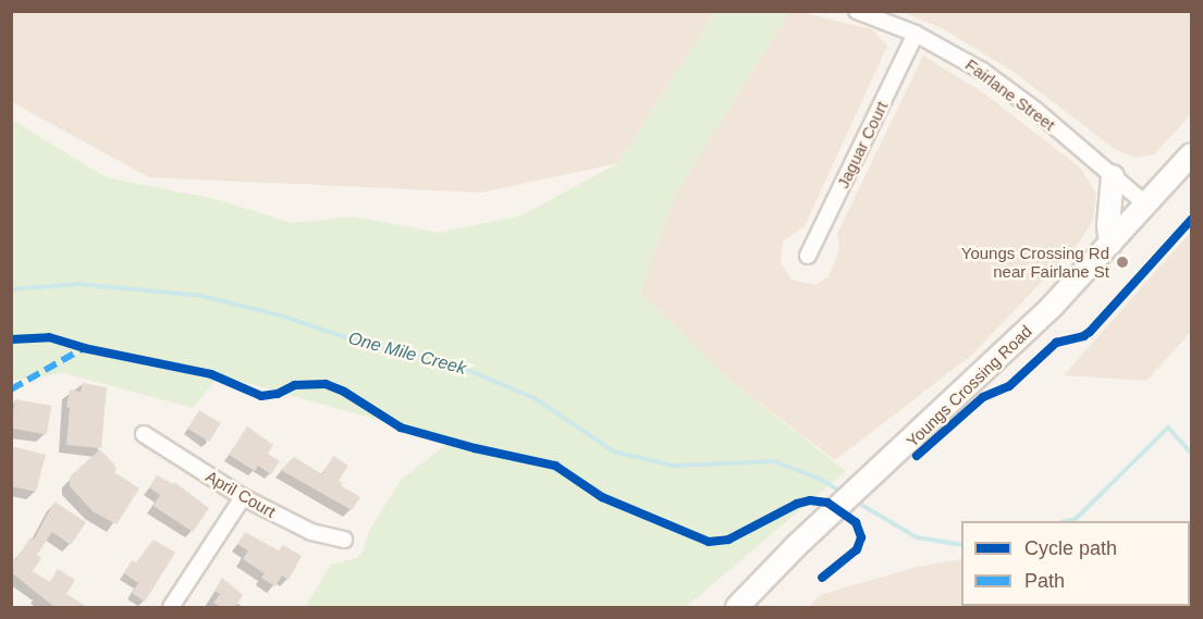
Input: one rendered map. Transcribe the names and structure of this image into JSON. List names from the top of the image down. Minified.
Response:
{"streets":{"main road":["Youngs Crossing Road"],"street":["Fairlane Street","Jaguar Court","April Court"]},"crossings":[["Fairlane Street","Jaguar Court"],["Fairlane Street","Youngs Crossing Road"]],"water":["One Mile Creek"],"places":["Youngs Crossing Rd near Fairlane St"],"legend":["Cycle path","Path"]}
